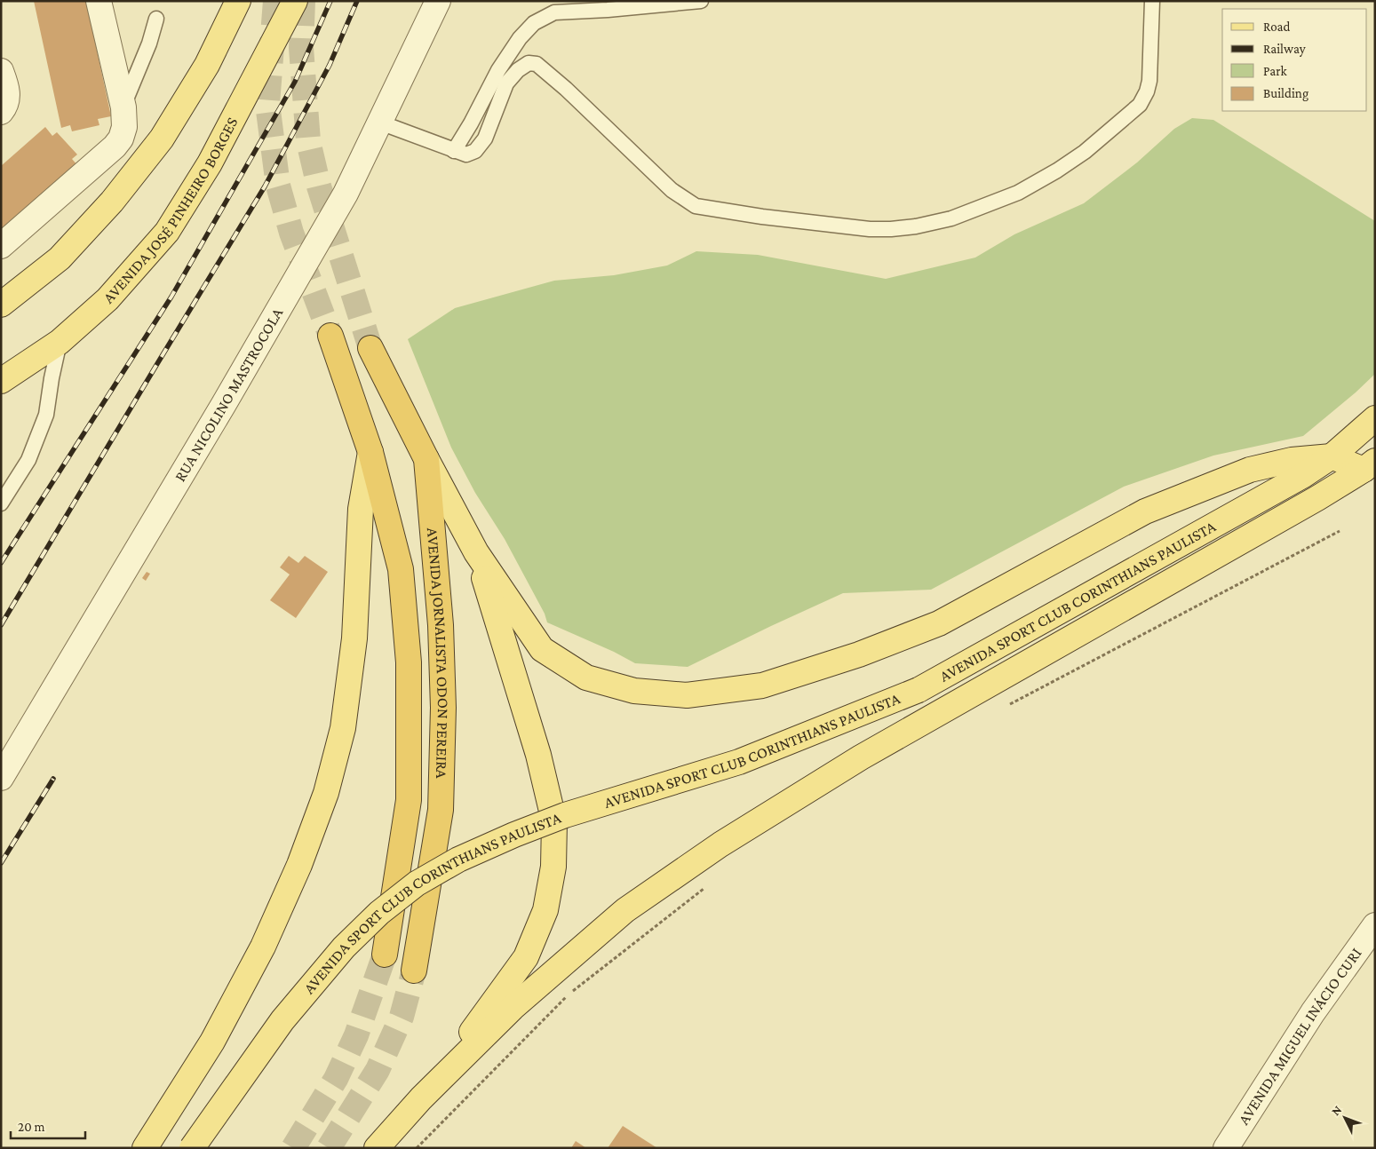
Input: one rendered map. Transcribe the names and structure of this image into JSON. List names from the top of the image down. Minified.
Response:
{"streets":{"highway":["AVENIDA JORNALISTA ODON PEREIRA"],"main road":["AVENIDA JOSÉ PINHEIRO BORGES","AVENIDA SPORT CLUB CORINTHIANS PAULISTA"],"street":["RUA NICOLINO MASTROCOLA","AVENIDA MIGUEL INÁCIO CURI"]},"legend":["Road","Railway","Park","Building"],"scale_bar":"20 m","north":"top left"}
